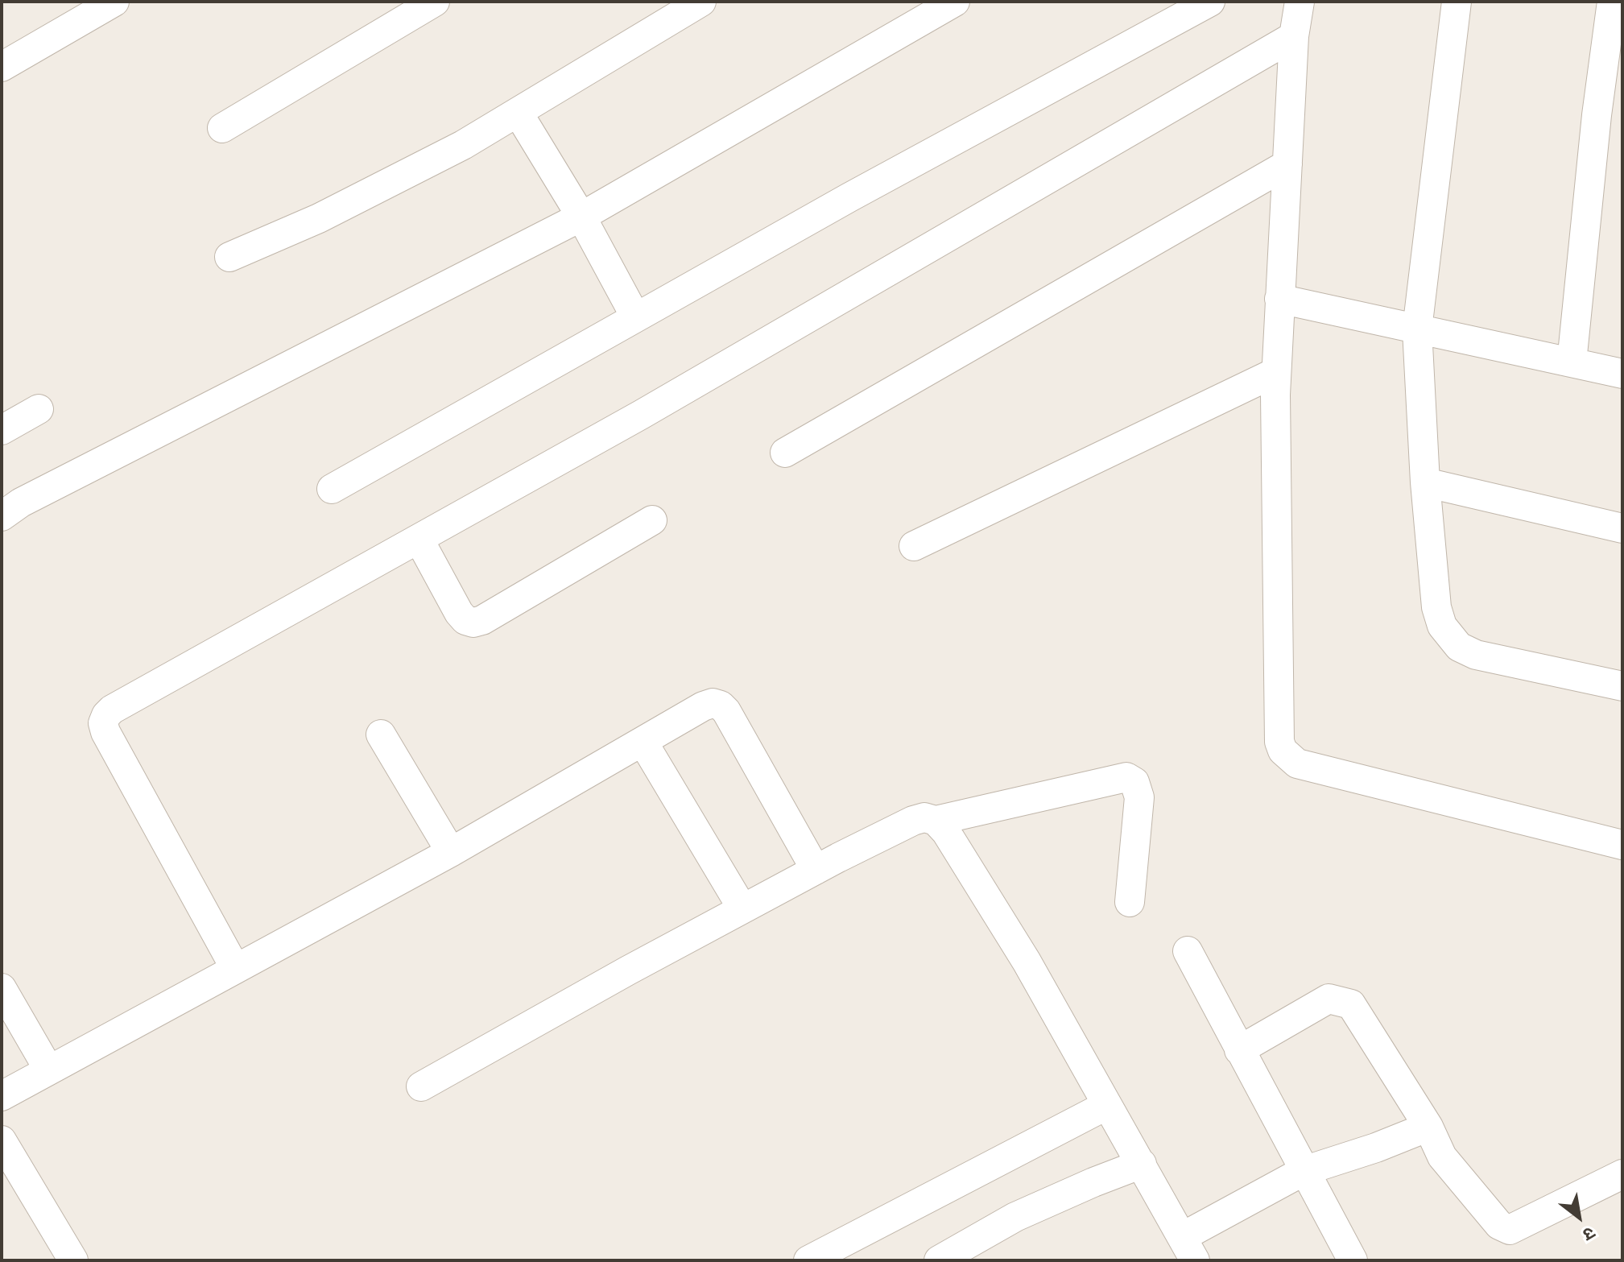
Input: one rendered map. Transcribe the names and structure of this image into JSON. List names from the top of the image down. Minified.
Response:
{"north":"bottom right"}
